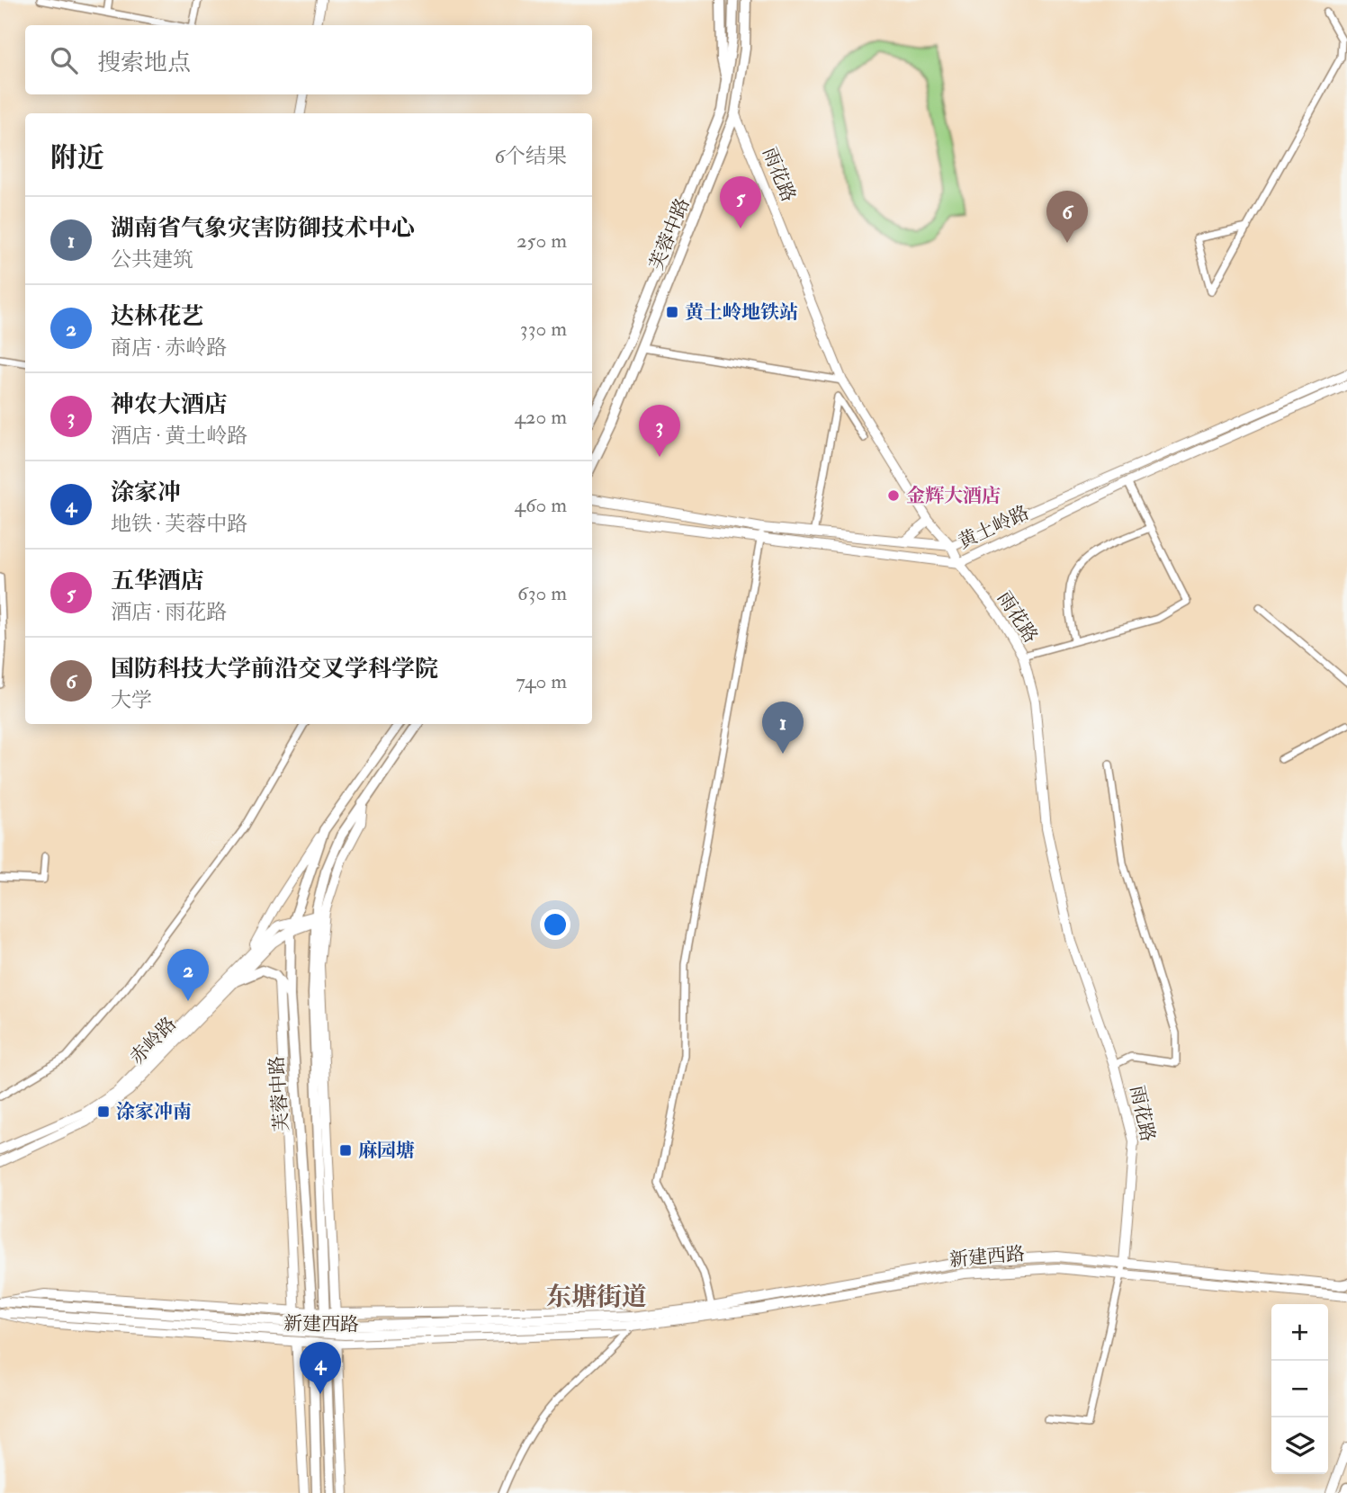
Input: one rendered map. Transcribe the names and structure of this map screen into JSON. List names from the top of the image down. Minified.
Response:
{"streets":{"main road":["雨花路","芙蓉中路","黄土岭路","赤岭路","新建西路"]},"crossings":[["雨花路","芙蓉中路"],["雨花路","黄土岭路"],["雨花路","新建西路"],["芙蓉中路","赤岭路"],["芙蓉中路","新建西路"]],"districts":["东塘街道"],"places":{"transit":["黄土岭地铁站","涂家冲南","麻园塘"],"other":["金辉大酒店"]},"page":{"search":"搜索地点","heading":["附近","6个结果"],"pins":["5","6","3","1","2","4"],"list":[{"mark":"1","name":"湖南省气象灾害防御技术中心","note":"公共建筑","value":"250 m"},{"mark":"2","name":"达林花艺","note":"商店 · 赤岭路","value":"330 m"},{"mark":"3","name":"神农大酒店","note":"酒店 · 黄土岭路","value":"420 m"},{"mark":"4","name":"涂家冲","note":"地铁 · 芙蓉中路","value":"460 m"},{"mark":"5","name":"五华酒店","note":"酒店 · 雨花路","value":"630 m"},{"mark":"6","name":"国防科技大学前沿交叉学科学院","note":"大学","value":"740 m"}],"map_buttons":["+","−"]}}
